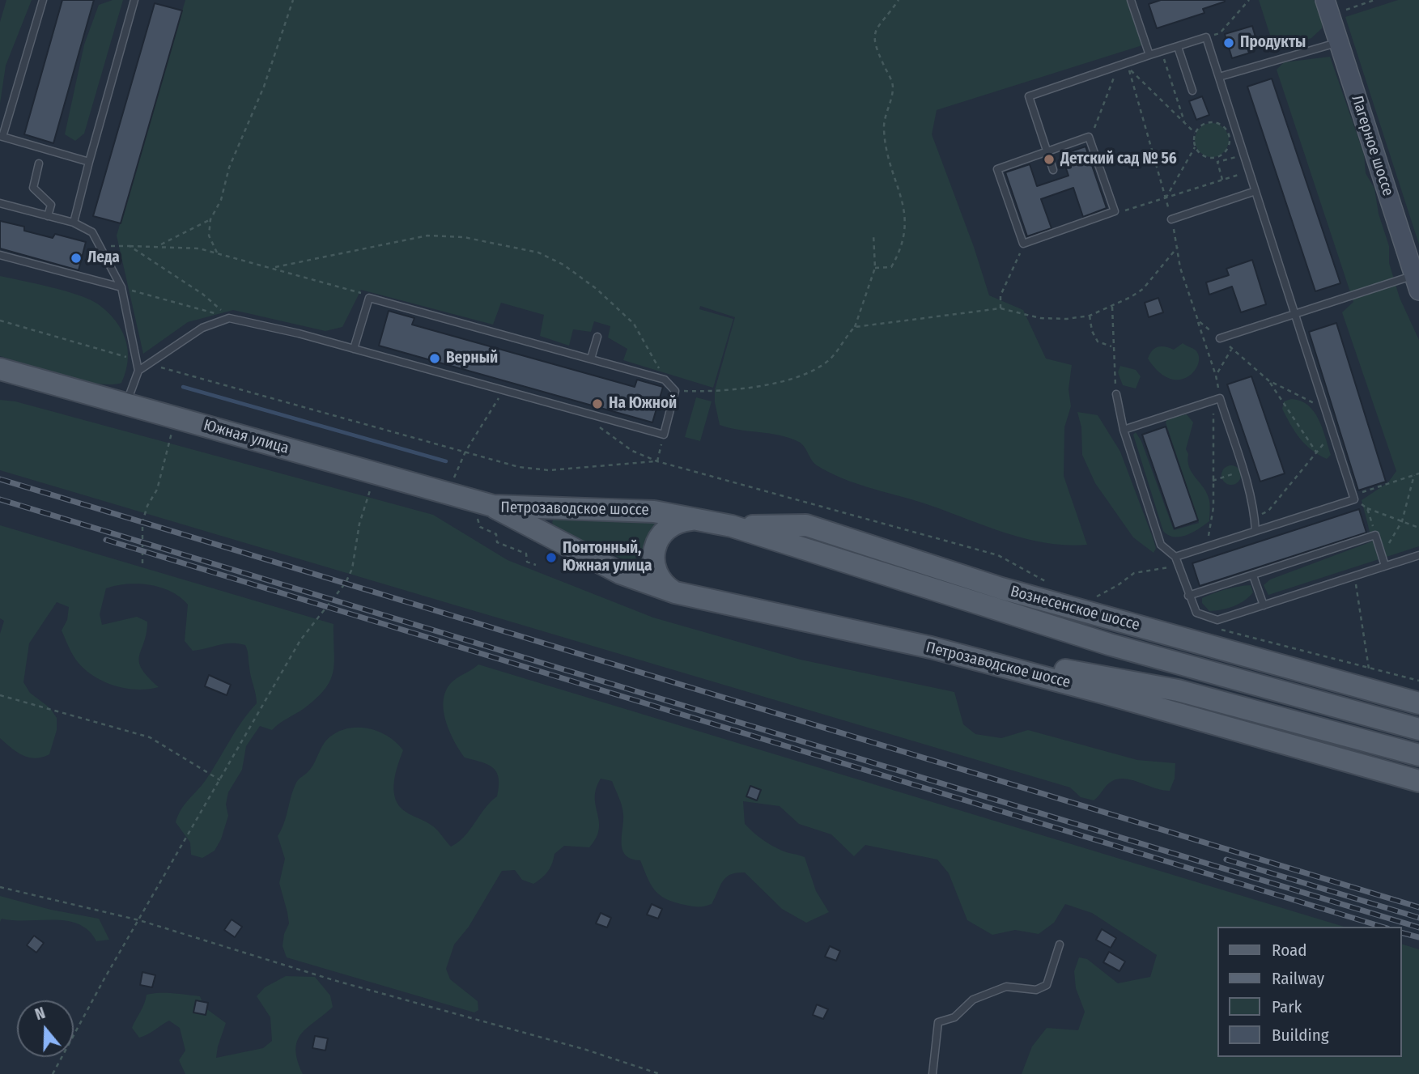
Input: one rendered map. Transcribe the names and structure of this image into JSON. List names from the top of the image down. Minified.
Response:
{"streets":{"main road":["Южная улица","Петрозаводское шоссе","Вознесенское шоссе"],"street":["Лагерное шоссе"]},"crossings":[["Южная улица","Петрозаводское шоссе"],["Петрозаводское шоссе","Вознесенское шоссе"]],"places":["Продукты","Детский сад № 56","Леда","Верный","На Южной","Понтонный, Южная улица"],"legend":["Road","Railway","Park","Building"],"north":"top"}
